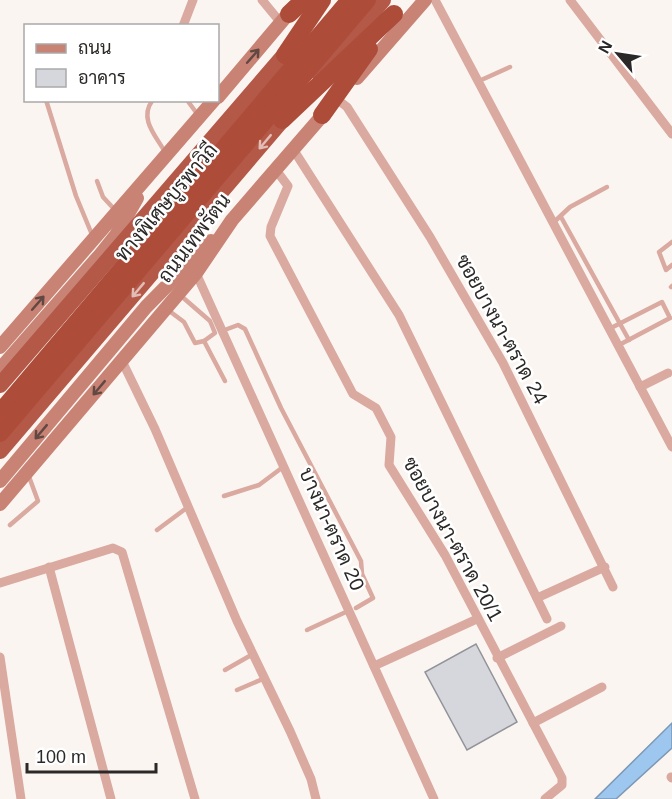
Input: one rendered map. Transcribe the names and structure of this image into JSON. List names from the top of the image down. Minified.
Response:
{"streets":{"highway":["ทางพิเศษบูรพาวิถี","ถนนเทพรัตน"],"street":["ซอยบางนา-ตราด 24","บางนา-ตราด 20","ซอยบางนา-ตราด 20/1"]},"crossings":[["ถนนเทพรัตน","ซอยบางนา-ตราด 24"],["ถนนเทพรัตน","บางนา-ตราด 20"],["ถนนเทพรัตน","ซอยบางนา-ตราด 20/1"]],"legend":["ถนน","อาคาร"],"scale_bar":"100 m","north":"top left"}
